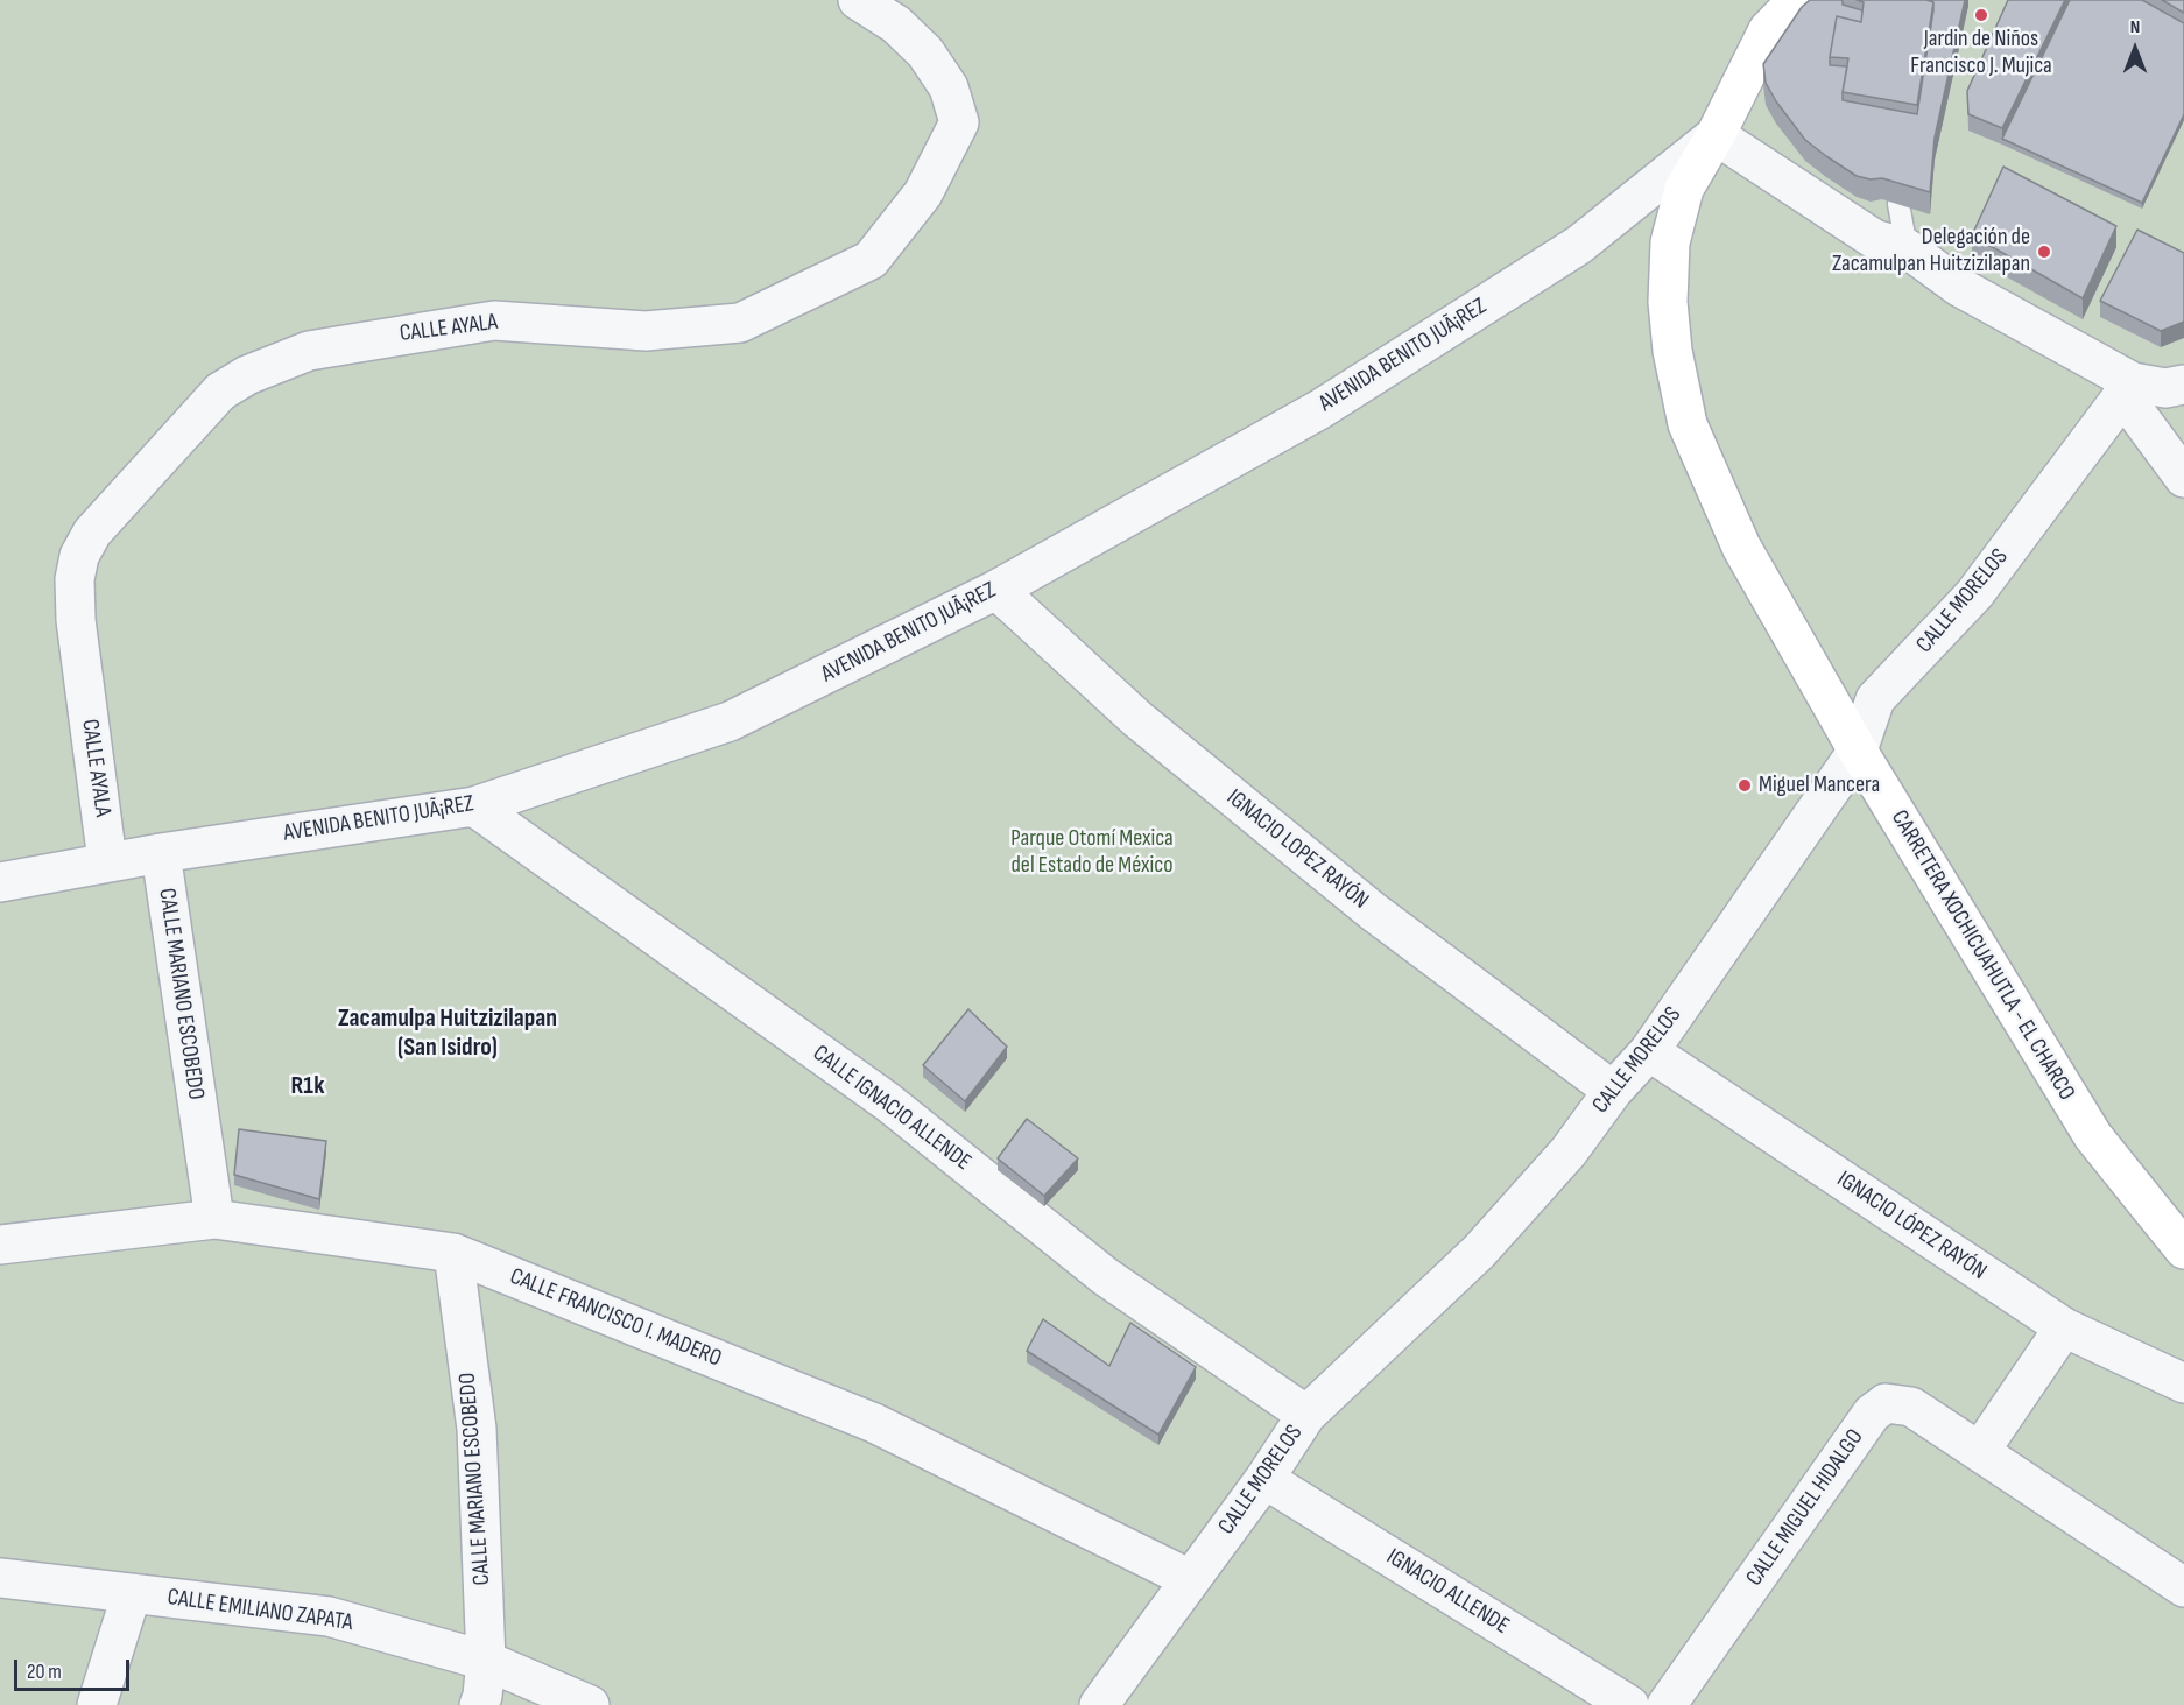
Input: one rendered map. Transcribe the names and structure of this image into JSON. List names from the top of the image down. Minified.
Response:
{"streets":{"main road":["CARRETERA XOCHICUAHUTLA - EL CHARCO"],"street":["CALLE AYALA","AVENIDA BENITO JUÃ¡REZ","CALLE MORELOS","IGNACIO LOPEZ RAYÓN","CALLE MARIANO ESCOBEDO","CALLE IGNACIO ALLENDE","IGNACIO LÓPEZ RAYÓN","CALLE FRANCISCO I. MADERO","CALLE MIGUEL HIDALGO","IGNACIO ALLENDE","CALLE EMILIANO ZAPATA"]},"crossings":[["CALLE AYALA","AVENIDA BENITO JUÃ¡REZ"],["AVENIDA BENITO JUÃ¡REZ","IGNACIO LOPEZ RAYÓN"],["AVENIDA BENITO JUÃ¡REZ","CARRETERA XOCHICUAHUTLA - EL CHARCO"],["AVENIDA BENITO JUÃ¡REZ","CALLE MARIANO ESCOBEDO"],["AVENIDA BENITO JUÃ¡REZ","CALLE IGNACIO ALLENDE"],["CALLE MORELOS","IGNACIO LOPEZ RAYÓN"],["CALLE MORELOS","CARRETERA XOCHICUAHUTLA - EL CHARCO"],["CALLE MORELOS","CALLE IGNACIO ALLENDE"],["CALLE MORELOS","IGNACIO LÓPEZ RAYÓN"],["CALLE MORELOS","CALLE FRANCISCO I. MADERO"],["CALLE MORELOS","IGNACIO ALLENDE"],["CALLE MARIANO ESCOBEDO","CALLE FRANCISCO I. MADERO"],["CALLE MARIANO ESCOBEDO","CALLE EMILIANO ZAPATA"]],"districts":["Zacamulpa Huitzizilapan (San Isidro)","R1k"],"parks":["Parque Otomí Mexica del Estado de México"],"places":["Jardin de Niños Francisco J. Mujica","Delegación de Zacamulpan Huitzizilapan","Miguel Mancera"],"scale_bar":"20 m","north":"top"}
